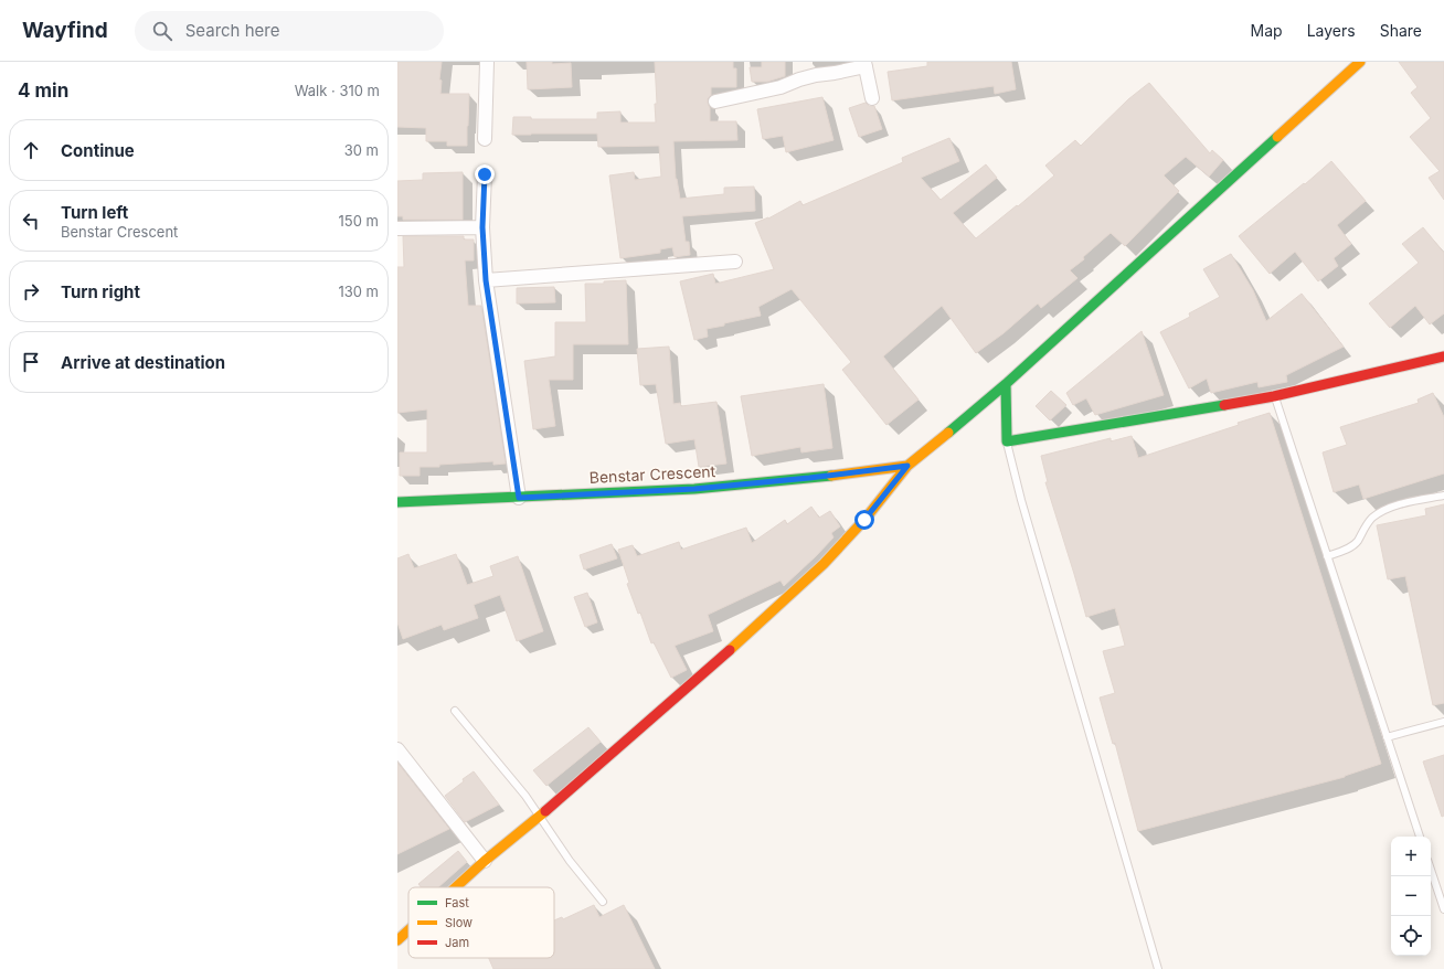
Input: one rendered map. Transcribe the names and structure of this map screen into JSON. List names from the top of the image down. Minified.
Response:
{"streets":{"street":["Benstar Crescent"]},"legend":["Fast","Slow","Jam"],"page":{"header":"Wayfind","search":"Search here","nav":["Map","Layers","Share"],"heading":["4 min","Walk · 310 m"],"list":[["Continue","30 m"],["Turn left","Benstar Crescent","150 m"],["Turn right","130 m"],"Arrive at destination"],"map_buttons":["+","−"]}}
